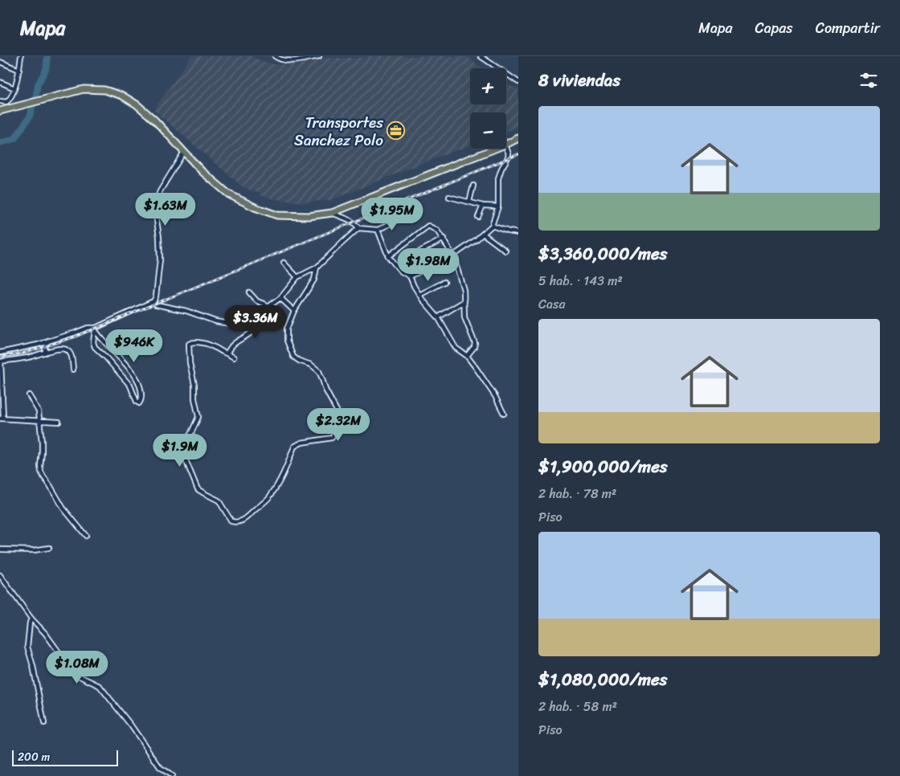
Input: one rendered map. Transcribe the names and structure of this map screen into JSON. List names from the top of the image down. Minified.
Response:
{"places":{"office":["Transportes Sanchez Polo"]},"scale_bar":"200 m","page":{"header":"Mapa","nav":["Mapa","Capas","Compartir"],"heading":"8 viviendas","map_buttons":["+","−"],"list":[{"name":"$3,360,000/mes","note":"5 hab. · 143 m² · Casa"},{"name":"$1,900,000/mes","note":"2 hab. · 78 m² · Piso"},{"name":"$1,080,000/mes","note":"2 hab. · 58 m² · Piso"}],"price":["$1.63M","$1.95M","$1.98M","$3.36M","$946K","$2.32M","$1.9M","$1.08M"],"scale":"200 m"}}
